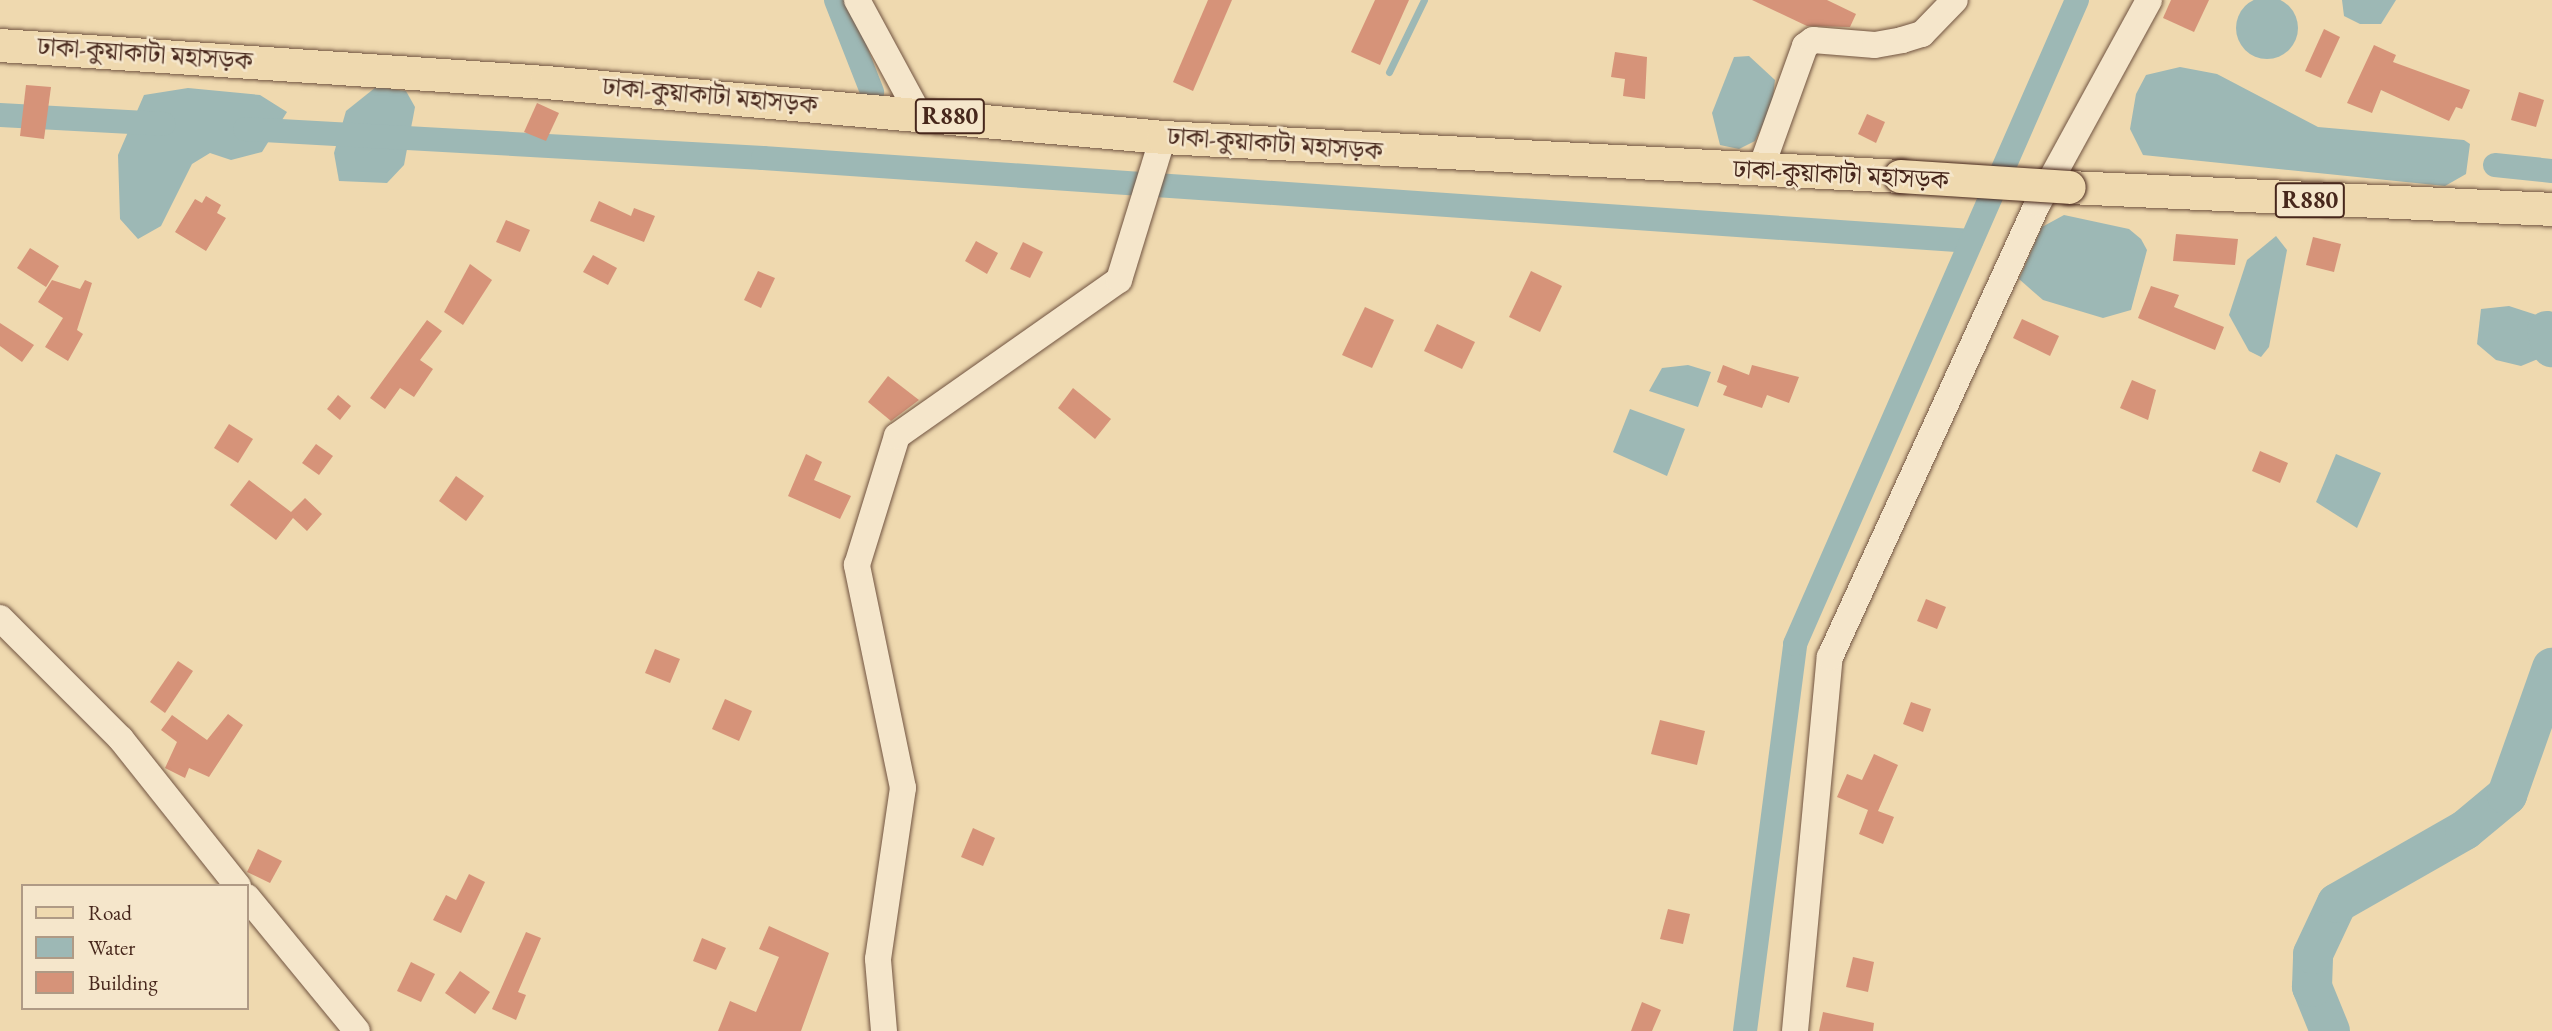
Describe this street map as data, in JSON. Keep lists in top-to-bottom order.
{
  "streets": {
    "main road": ["ঢাকা-কুয়াকাটা মহাসড়ক", "R880"]
  },
  "legend": ["Road", "Water", "Building"]
}
